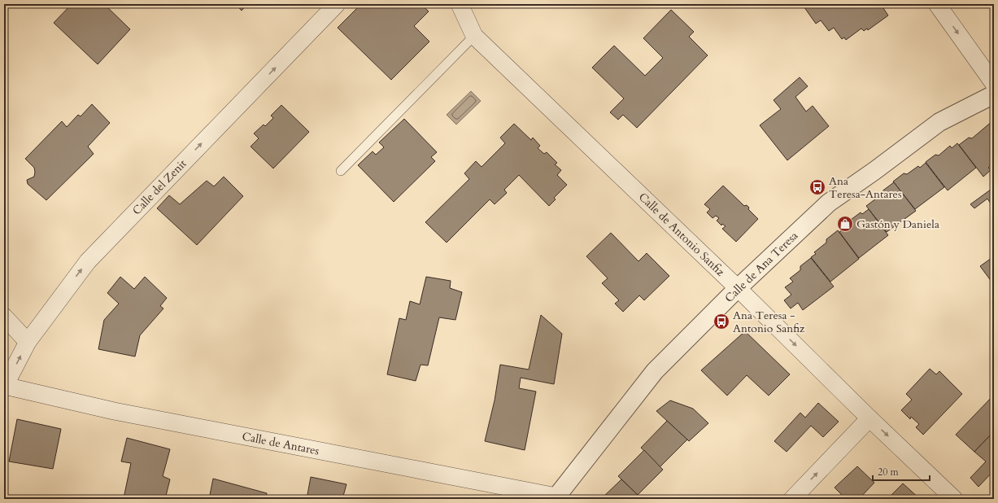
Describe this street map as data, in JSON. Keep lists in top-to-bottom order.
{
  "streets": {
    "street": [
      "Calle del Zenit",
      "Calle de Antonio Sanfiz",
      "Calle de Ana Teresa",
      "Calle de Antares"
    ]
  },
  "crossings": [
    ["Calle del Zenit", "Calle de Antares"],
    ["Calle de Antonio Sanfiz", "Calle de Ana Teresa"],
    ["Calle de Ana Teresa", "Calle de Antares"]
  ],
  "one_way": ["Calle del Zenit", "Calle de Antonio Sanfiz"],
  "places": {
    "bus stop": ["Ana Teresa-Antares", "Ana Teresa - Antonio Sanfiz"],
    "shop": ["Gastón y Daniela"]
  },
  "scale_bar": "20 m"
}
